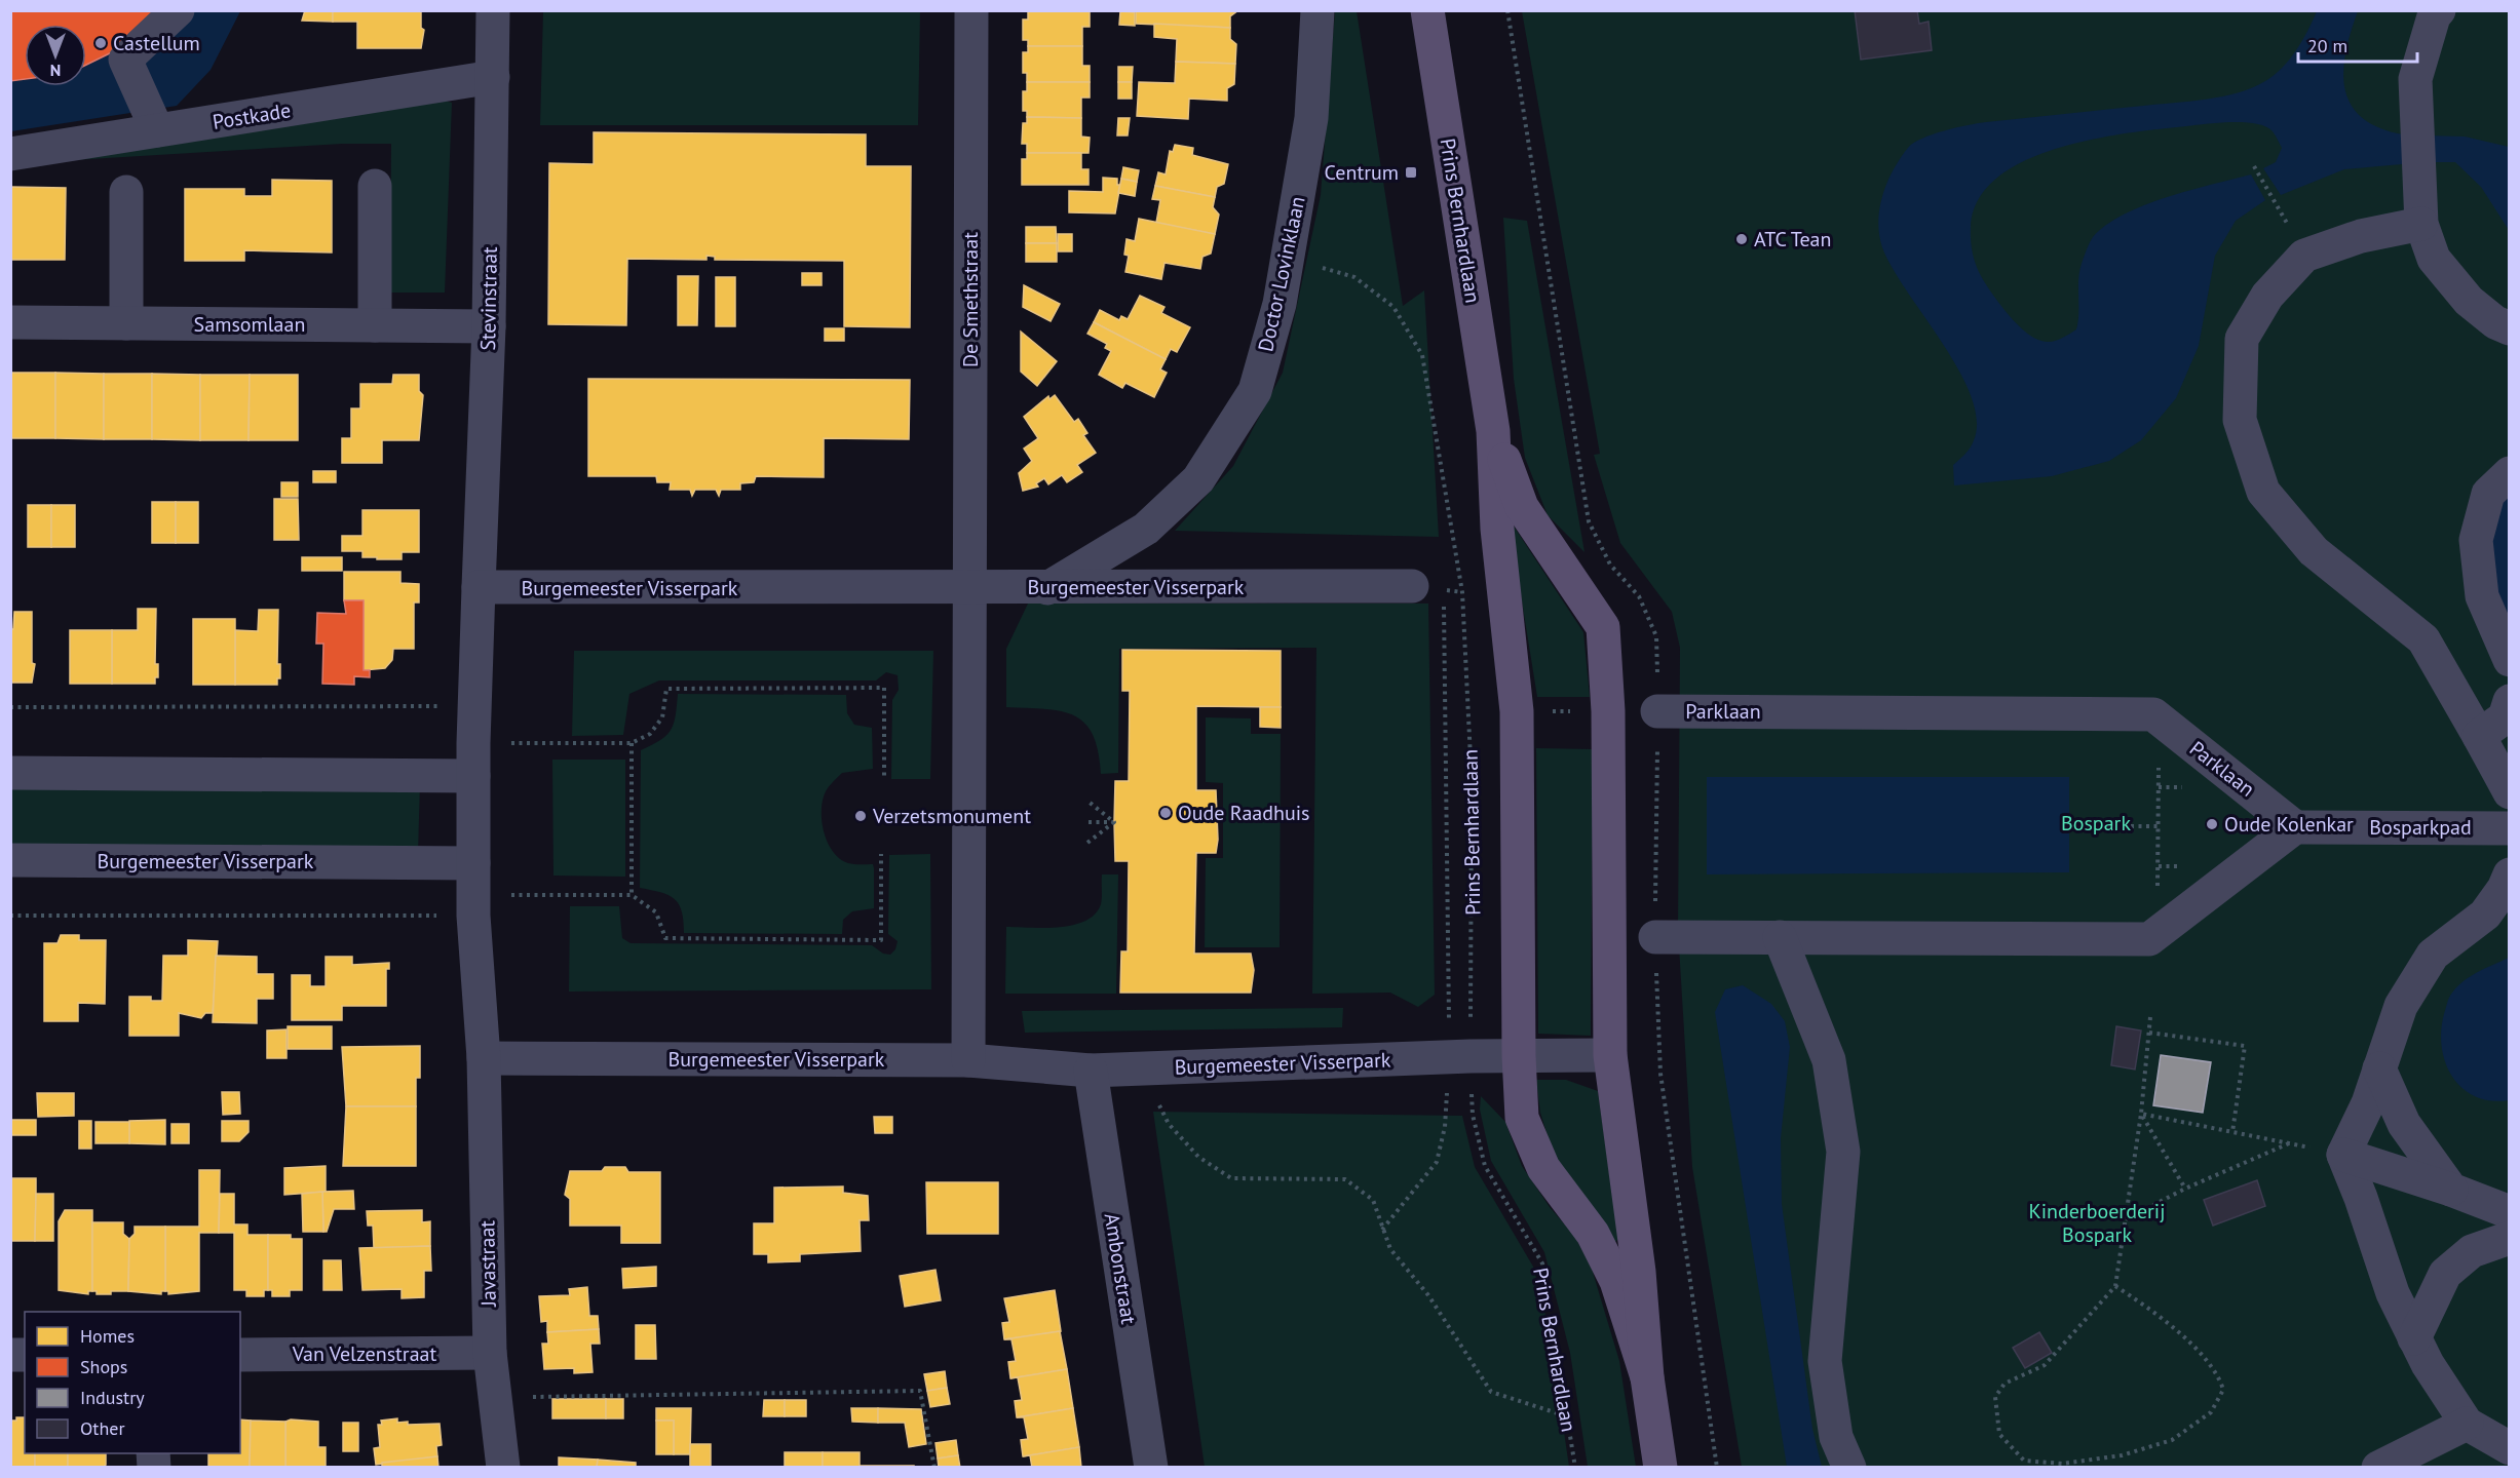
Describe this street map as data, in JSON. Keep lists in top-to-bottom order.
{
  "streets": {
    "main road": ["Prins Bernhardlaan"],
    "street": [
      "Postkade",
      "Doctor Lovinklaan",
      "Stevinstraat",
      "De Smethstraat",
      "Samsomlaan",
      "Burgemeester Visserpark",
      "Parklaan",
      "Bosparkpad",
      "Javastraat",
      "Ambonstraat",
      "Van Velzenstraat"
    ]
  },
  "crossings": [
    ["Postkade", "Stevinstraat"],
    ["Prins Bernhardlaan", "Doctor Lovinklaan"],
    ["Prins Bernhardlaan", "Burgemeester Visserpark"],
    ["Doctor Lovinklaan", "Burgemeester Visserpark"],
    ["Stevinstraat", "Samsomlaan"],
    ["Stevinstraat", "Burgemeester Visserpark"],
    ["De Smethstraat", "Burgemeester Visserpark"],
    ["Burgemeester Visserpark", "Javastraat"],
    ["Burgemeester Visserpark", "Ambonstraat"],
    ["Parklaan", "Bosparkpad"],
    ["Javastraat", "Van Velzenstraat"]
  ],
  "parks": ["Bospark", "Kinderboerderij Bospark"],
  "places": {
    "other": [
      "Castellum",
      "ATC Tean",
      "Oude Raadhuis",
      "Verzetsmonument",
      "Oude Kolenkar"
    ],
    "transit": ["Centrum"]
  },
  "legend": [
    "Homes",
    "Shops",
    "Industry",
    "Other"
  ],
  "scale_bar": "20 m",
  "north": "bottom"
}
